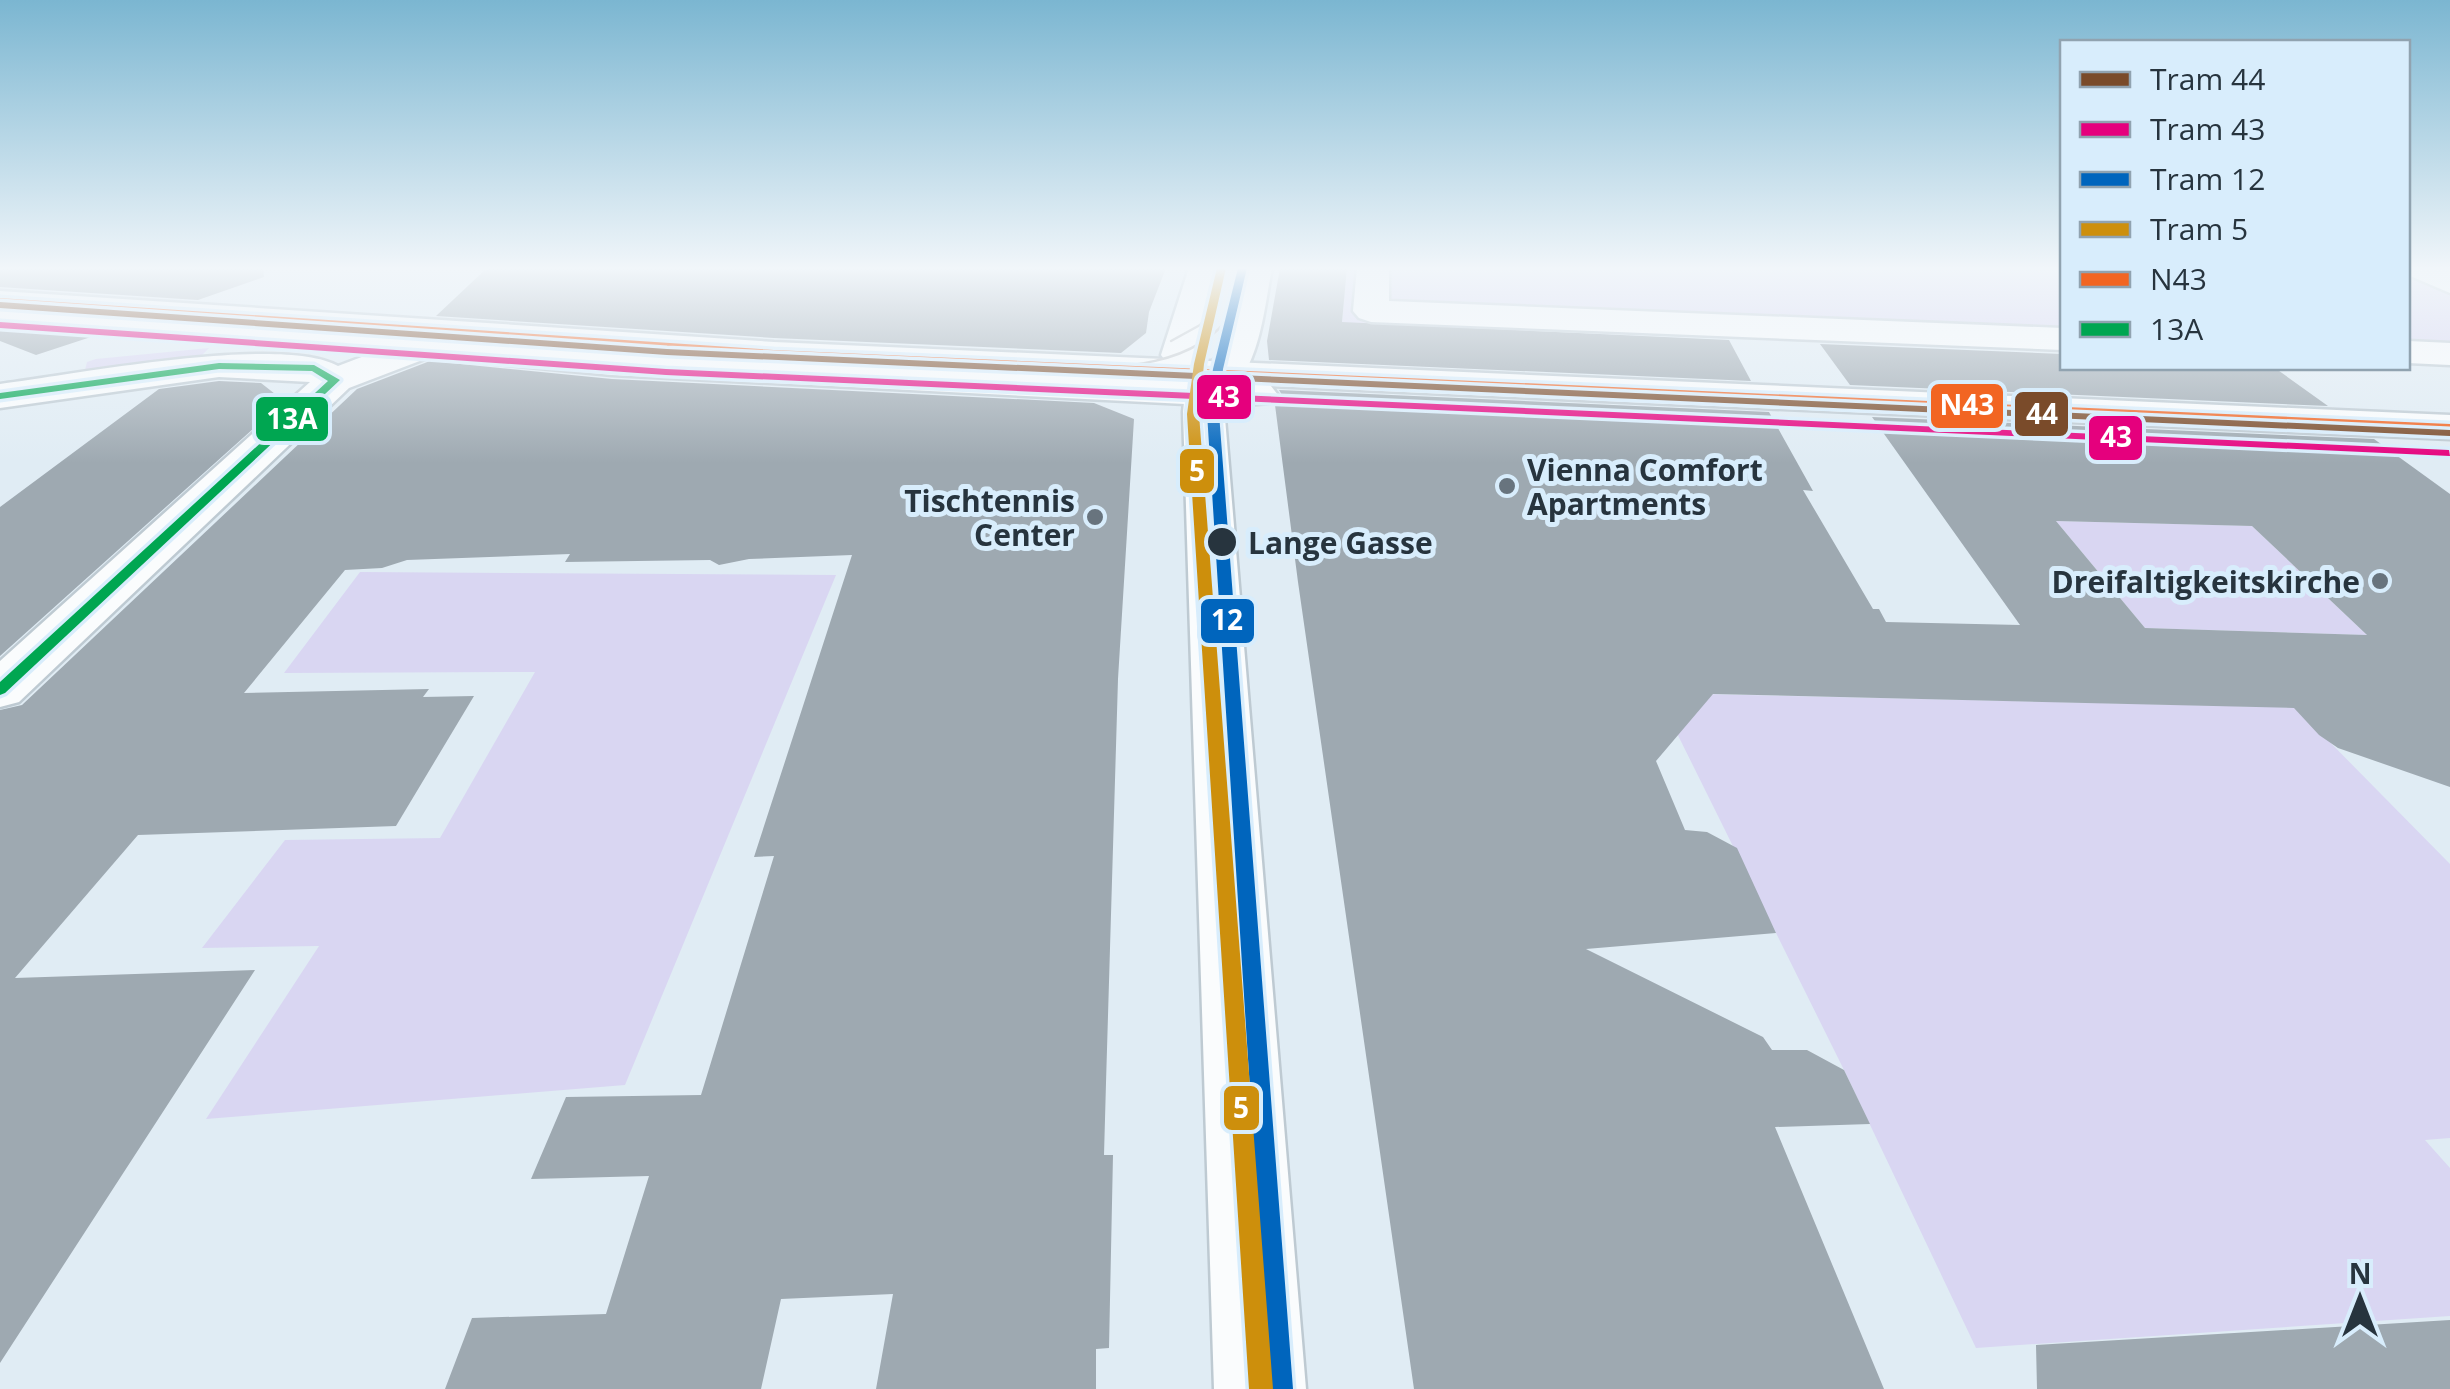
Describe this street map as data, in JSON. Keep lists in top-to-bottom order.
{
  "places": [
    "Vienna Comfort Apartments",
    "Tischtennis Center",
    "Lange Gasse",
    "Dreifaltigkeitskirche"
  ],
  "lines": [
    "tram line 44",
    "tram line 43",
    "tram line 12",
    "tram line 5",
    "transit line N43",
    "transit line 13A"
  ],
  "legend": [
    "Tram 44",
    "Tram 43",
    "Tram 12",
    "Tram 5",
    "N43",
    "13A"
  ],
  "north": "top"
}
